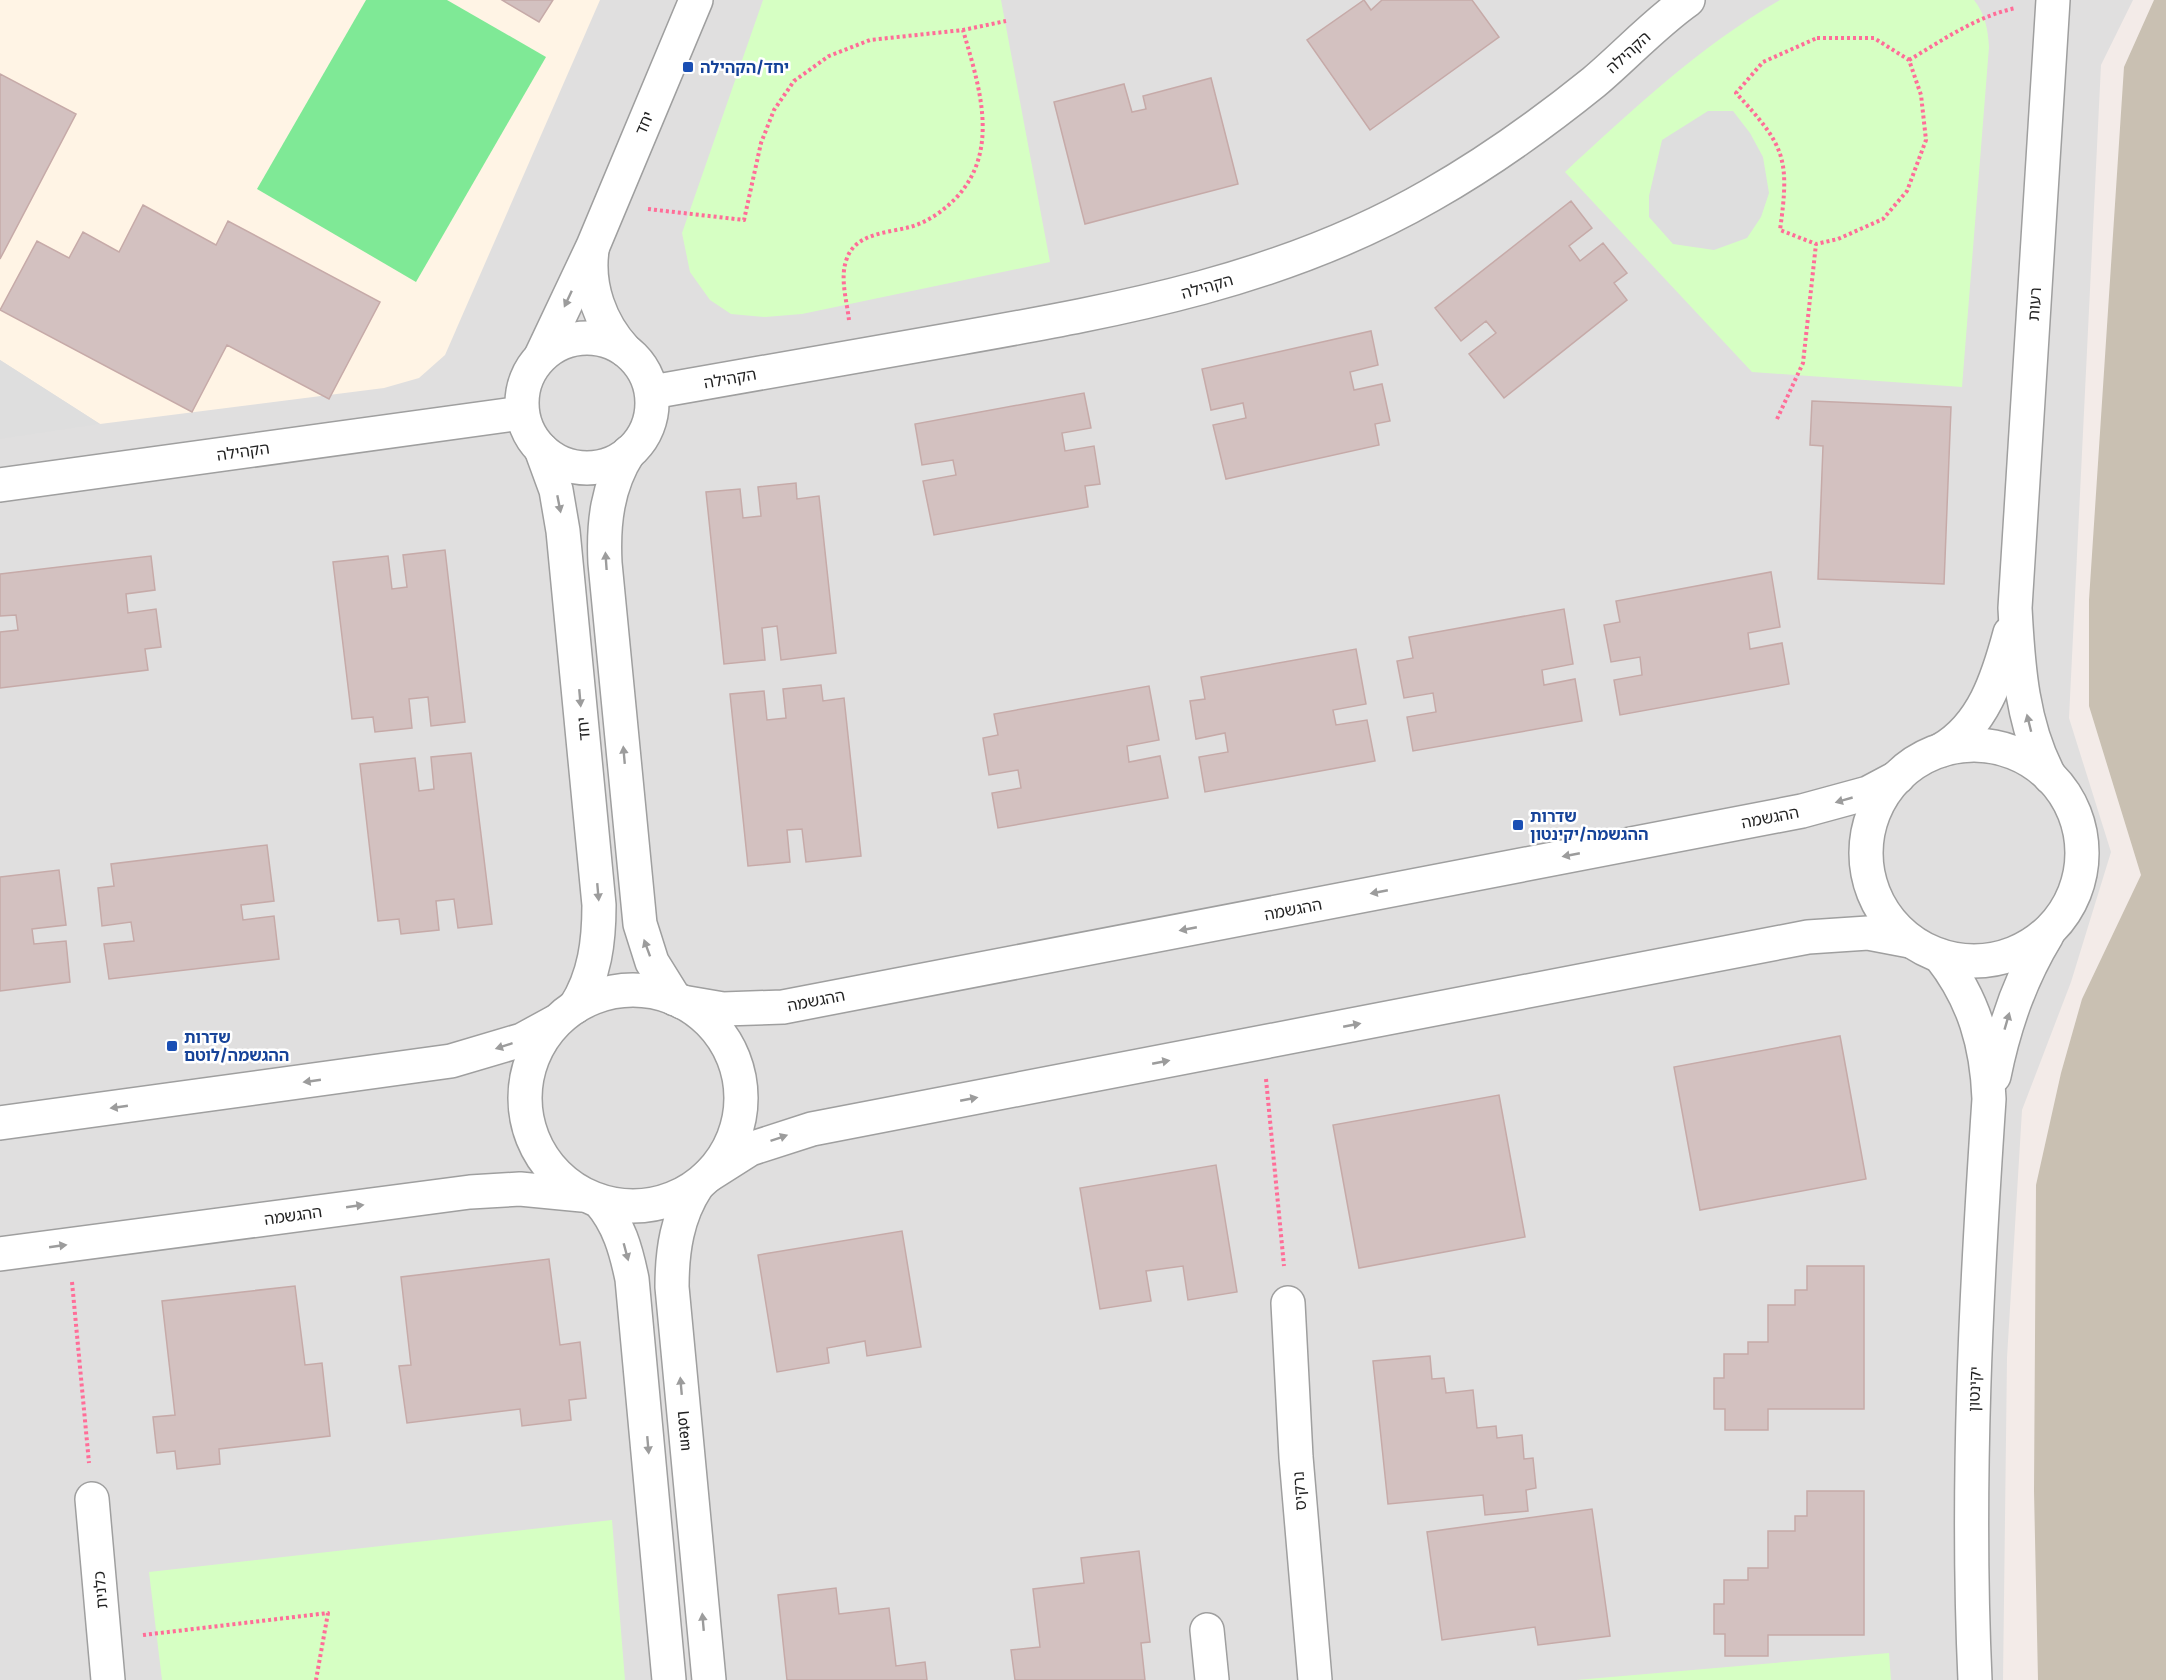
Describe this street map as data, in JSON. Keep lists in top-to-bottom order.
{
  "streets": {
    "street": [
      "הקהילה",
      "יחד",
      "רעות",
      "ההגשמה",
      "יקינטון",
      "Lotem",
      "נרקיס",
      "כלנית"
    ]
  },
  "crossings": [
    ["הקהילה", "יחד"],
    ["יחד", "ההגשמה"],
    ["ההגשמה", "Lotem"]
  ],
  "places": {
    "transit": ["יחד/הקהילה", "שדרות ההגשמה/יקינטון", "שדרות ההגשמה/לוטם"]
  }
}
